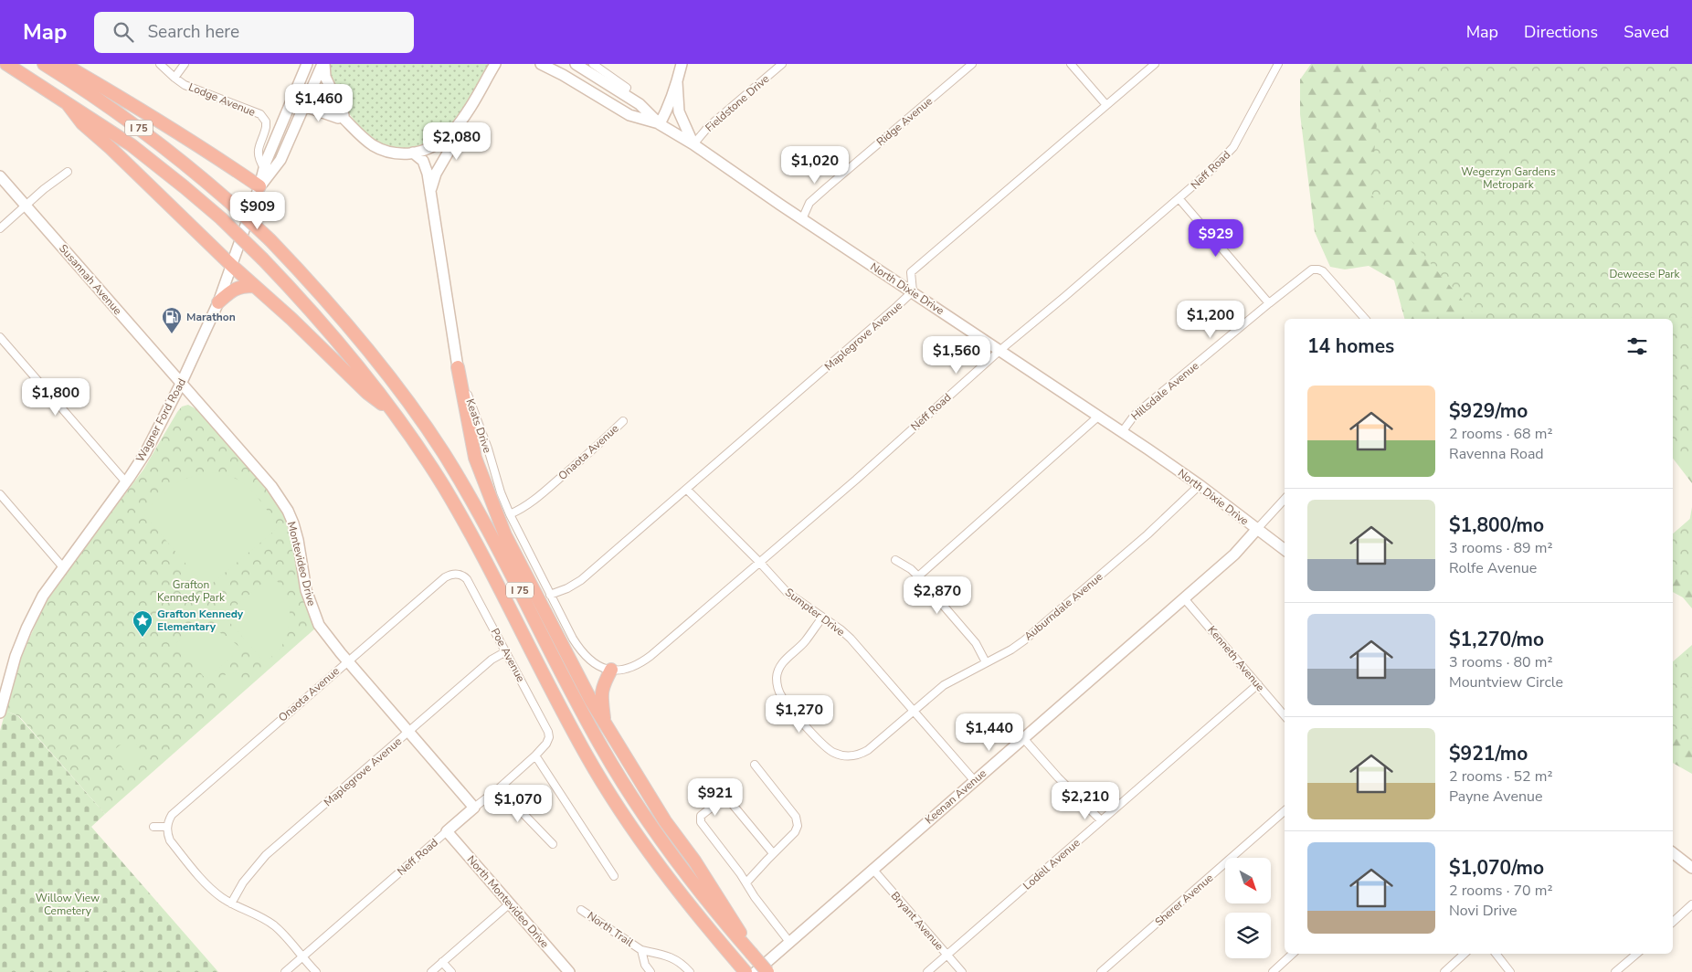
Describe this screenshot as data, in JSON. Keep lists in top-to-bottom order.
{
  "streets": {
    "highway": ["I 75"],
    "main road": [
      "Neff Road",
      "Susannah Avenue",
      "North Dixie Drive",
      "Wagner Ford Road",
      "Keats Drive",
      "Montevideo Drive",
      "Keenan Avenue",
      "North Montevideo Drive"
    ],
    "street": [
      "Lodge Avenue",
      "Fieldstone Drive",
      "Ridge Avenue",
      "Maplegrove Avenue",
      "Hillsdale Avenue",
      "Onaota Avenue",
      "Auburndale Avenue",
      "Sumpter Drive",
      "Poe Avenue",
      "Kenneth Avenue",
      "Lodell Avenue",
      "Sherer Avenue",
      "Bryant Avenue",
      "North Trail"
    ]
  },
  "crossings": [
    ["Lodge Avenue", "Wagner Ford Road"],
    ["Fieldstone Drive", "North Dixie Drive"],
    ["Ridge Avenue", "North Dixie Drive"],
    ["Neff Road", "North Dixie Drive"],
    ["Neff Road", "Keats Drive"],
    ["Neff Road", "Montevideo Drive"],
    ["Neff Road", "Sumpter Drive"],
    ["Neff Road", "Poe Avenue"],
    ["Neff Road", "North Montevideo Drive"],
    ["Susannah Avenue", "Wagner Ford Road"],
    ["Susannah Avenue", "Montevideo Drive"],
    ["North Dixie Drive", "Maplegrove Avenue"],
    ["North Dixie Drive", "Hillsdale Avenue"],
    ["North Dixie Drive", "Auburndale Avenue"],
    ["North Dixie Drive", "Keenan Avenue"],
    ["Maplegrove Avenue", "Keats Drive"],
    ["Maplegrove Avenue", "Montevideo Drive"],
    ["Maplegrove Avenue", "Sumpter Drive"],
    ["Maplegrove Avenue", "Poe Avenue"],
    ["Wagner Ford Road", "Montevideo Drive"],
    ["Keats Drive", "Onaota Avenue"],
    ["Onaota Avenue", "Montevideo Drive"],
    ["Onaota Avenue", "Poe Avenue"],
    ["Auburndale Avenue", "Sumpter Drive"],
    ["Sumpter Drive", "Keenan Avenue"],
    ["Kenneth Avenue", "Keenan Avenue"],
    ["Kenneth Avenue", "Lodell Avenue"],
    ["Keenan Avenue", "Bryant Avenue"],
    ["Lodell Avenue", "Bryant Avenue"]
  ],
  "parks": [
    "Wegerzyn Gardens Metropark",
    "Deweese Park",
    "Grafton Kennedy Park",
    "Willow View Cemetery"
  ],
  "places": {
    "fuel station": ["Marathon"],
    "place": ["Grafton Kennedy Elementary"]
  },
  "north": "bottom right",
  "page": {
    "header": "Map",
    "search": "Search here",
    "nav": ["Map", "Directions", "Saved"],
    "price": [
      "$1,460",
      "$2,080",
      "$1,020",
      "$909",
      "$929",
      "$1,200",
      "$1,560",
      "$1,800",
      "$2,870",
      "$1,270",
      "$1,440",
      "$921",
      "$2,210",
      "$1,070"
    ],
    "heading": "14 homes",
    "list": [
      {
        "name": "$929/mo",
        "note": "2 rooms · 68 m² · Ravenna Road"
      },
      {
        "name": "$1,800/mo",
        "note": "3 rooms · 89 m² · Rolfe Avenue"
      },
      {
        "name": "$1,270/mo",
        "note": "3 rooms · 80 m² · Mountview Circle"
      },
      {
        "name": "$921/mo",
        "note": "2 rooms · 52 m² · Payne Avenue"
      },
      {
        "name": "$1,070/mo",
        "note": "2 rooms · 70 m² · Novi Drive"
      }
    ]
  }
}
